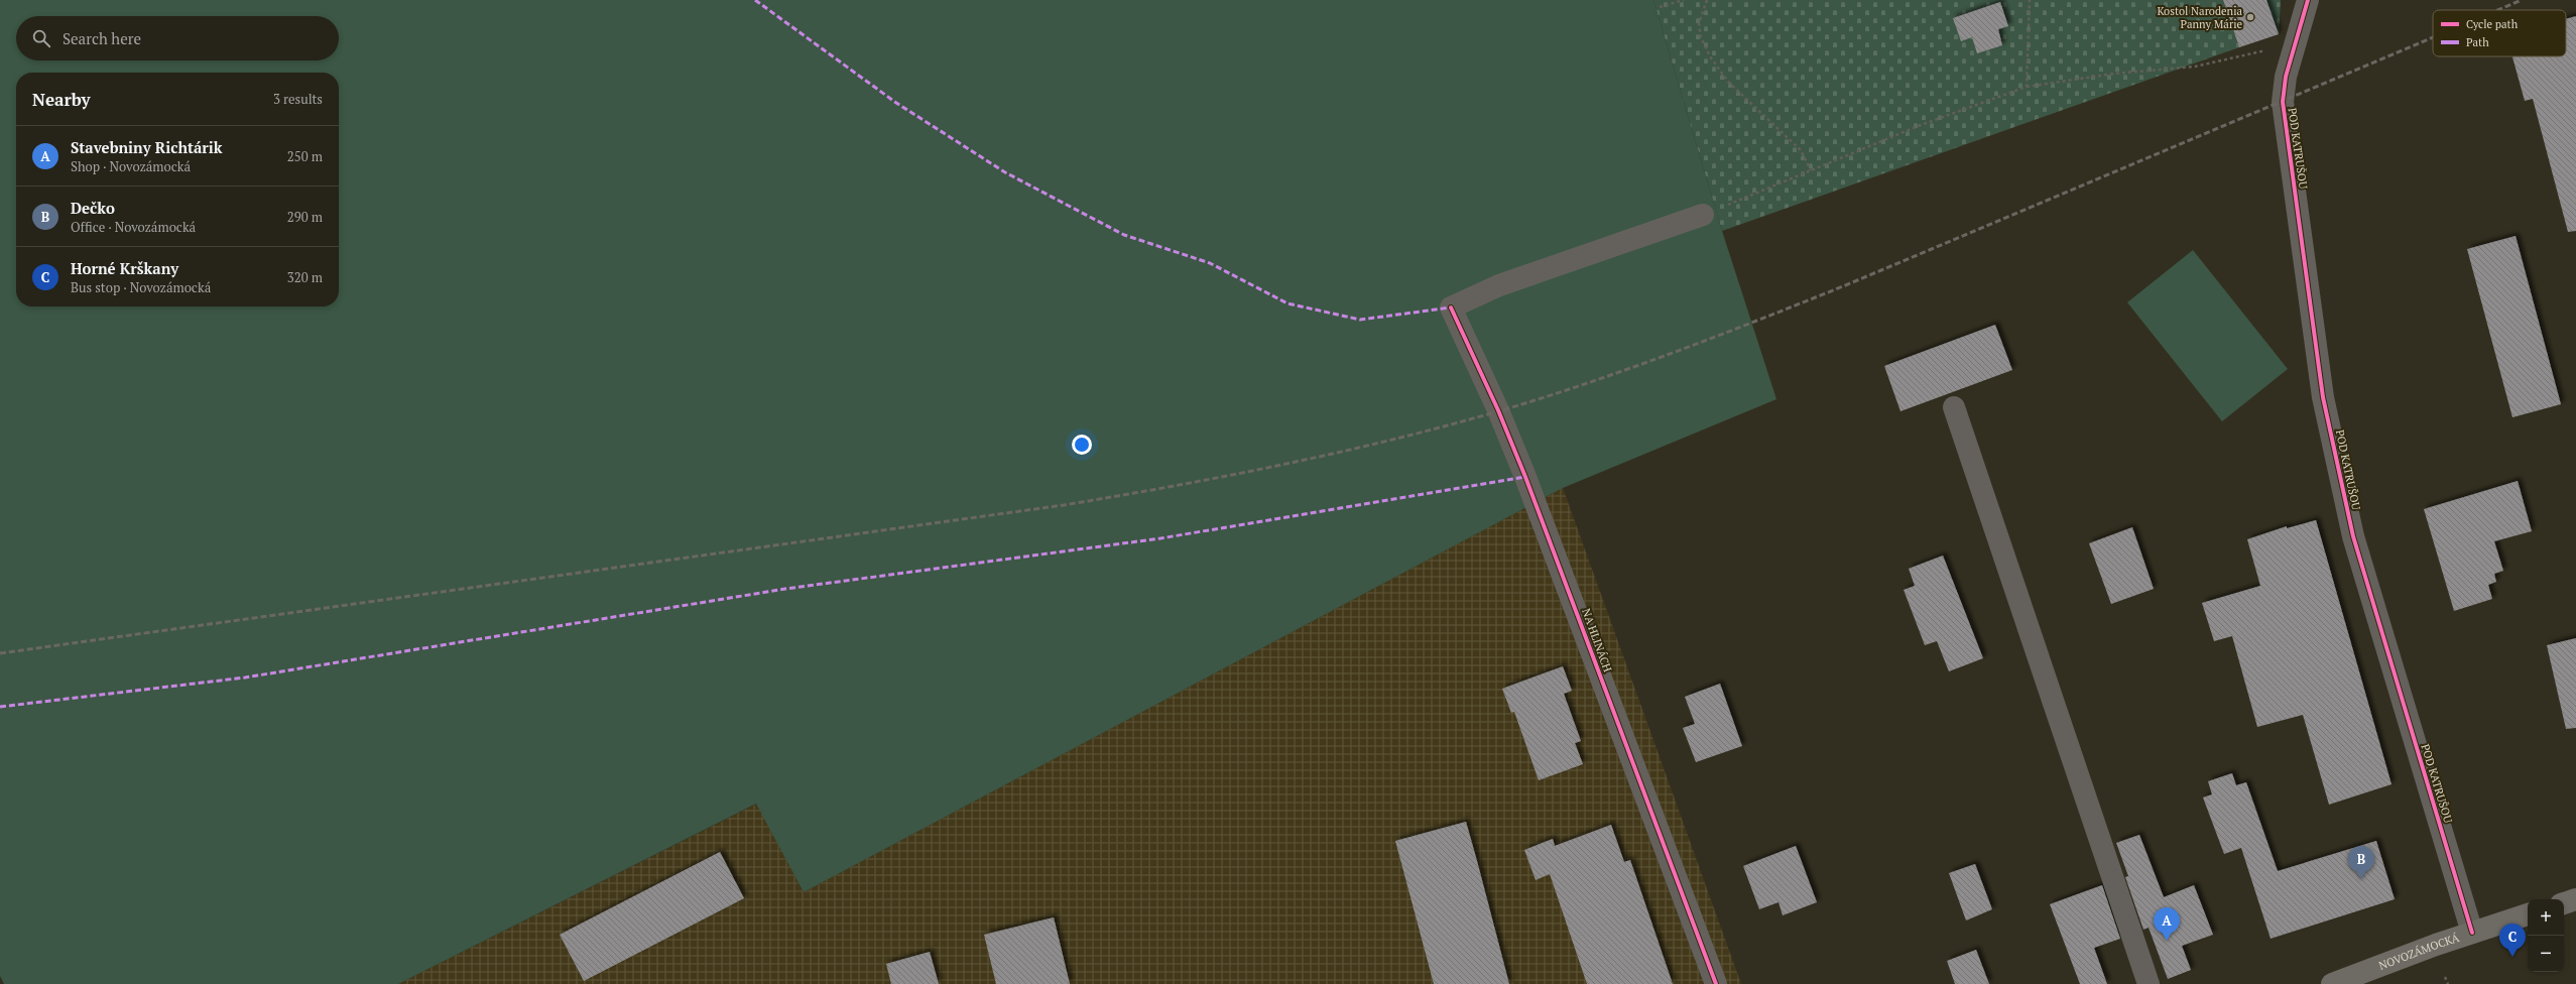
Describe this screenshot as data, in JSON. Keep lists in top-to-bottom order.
{
  "streets": {
    "main road": ["NOVOZÁMOCKÁ"],
    "street": ["POD KATRUŠOU", "NA HLINÁCH"]
  },
  "crossings": [
    ["POD KATRUŠOU", "NOVOZÁMOCKÁ"]
  ],
  "places": ["Kostol Narodenia Panny Márie"],
  "legend": ["Cycle path", "Path"],
  "page": {
    "search": "Search here",
    "heading": ["Nearby", "3 results"],
    "list": [
      {
        "mark": "A",
        "name": "Stavebniny Richtárik",
        "note": "Shop · Novozámocká",
        "value": "250 m"
      },
      {
        "mark": "B",
        "name": "Dečko",
        "note": "Office · Novozámocká",
        "value": "290 m"
      },
      {
        "mark": "C",
        "name": "Horné Krškany",
        "note": "Bus stop · Novozámocká",
        "value": "320 m"
      }
    ],
    "pins": ["B", "A", "C"],
    "map_buttons": ["+", "−"]
  }
}
